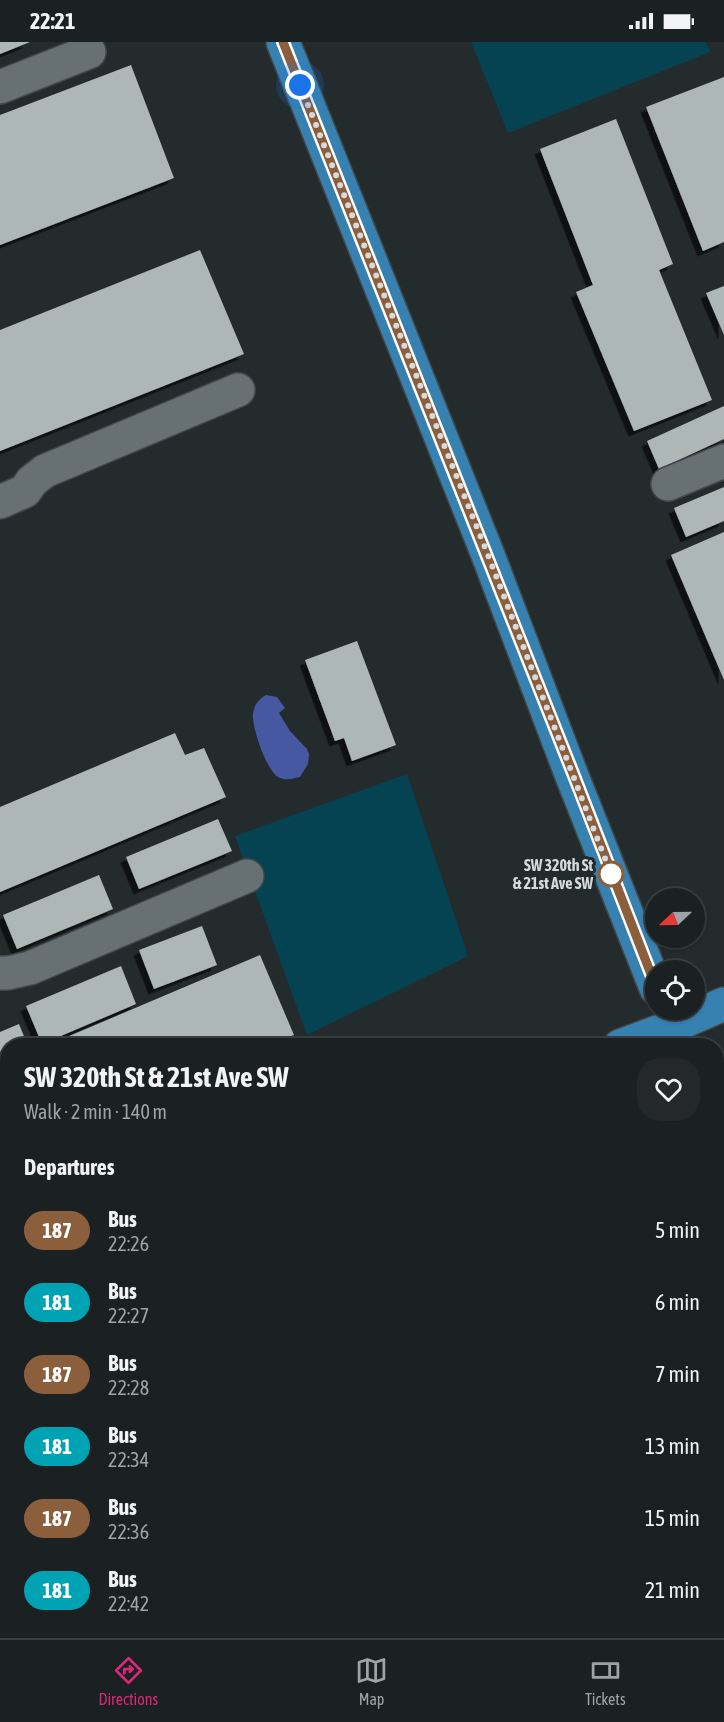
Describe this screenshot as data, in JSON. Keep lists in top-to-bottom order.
{
  "places": ["SW 320th St & 21st Ave SW"],
  "lines": ["bus line 187"],
  "north": "left",
  "page": {
    "status": "22:21",
    "heading": [
      ["SW 320th St & 21st Ave SW", "Walk · 2 min · 140 m"],
      "Departures"
    ],
    "list": [
      {
        "mark": "187",
        "name": "Bus",
        "note": "22:26",
        "value": "5 min"
      },
      {
        "mark": "181",
        "name": "Bus",
        "note": "22:27",
        "value": "6 min"
      },
      {
        "mark": "187",
        "name": "Bus",
        "note": "22:28",
        "value": "7 min"
      },
      {
        "mark": "181",
        "name": "Bus",
        "note": "22:34",
        "value": "13 min"
      },
      {
        "mark": "187",
        "name": "Bus",
        "note": "22:36",
        "value": "15 min"
      },
      {
        "mark": "181",
        "name": "Bus",
        "note": "22:42",
        "value": "21 min"
      }
    ],
    "tabs": ["Directions", "Map", "Tickets"]
  }
}
